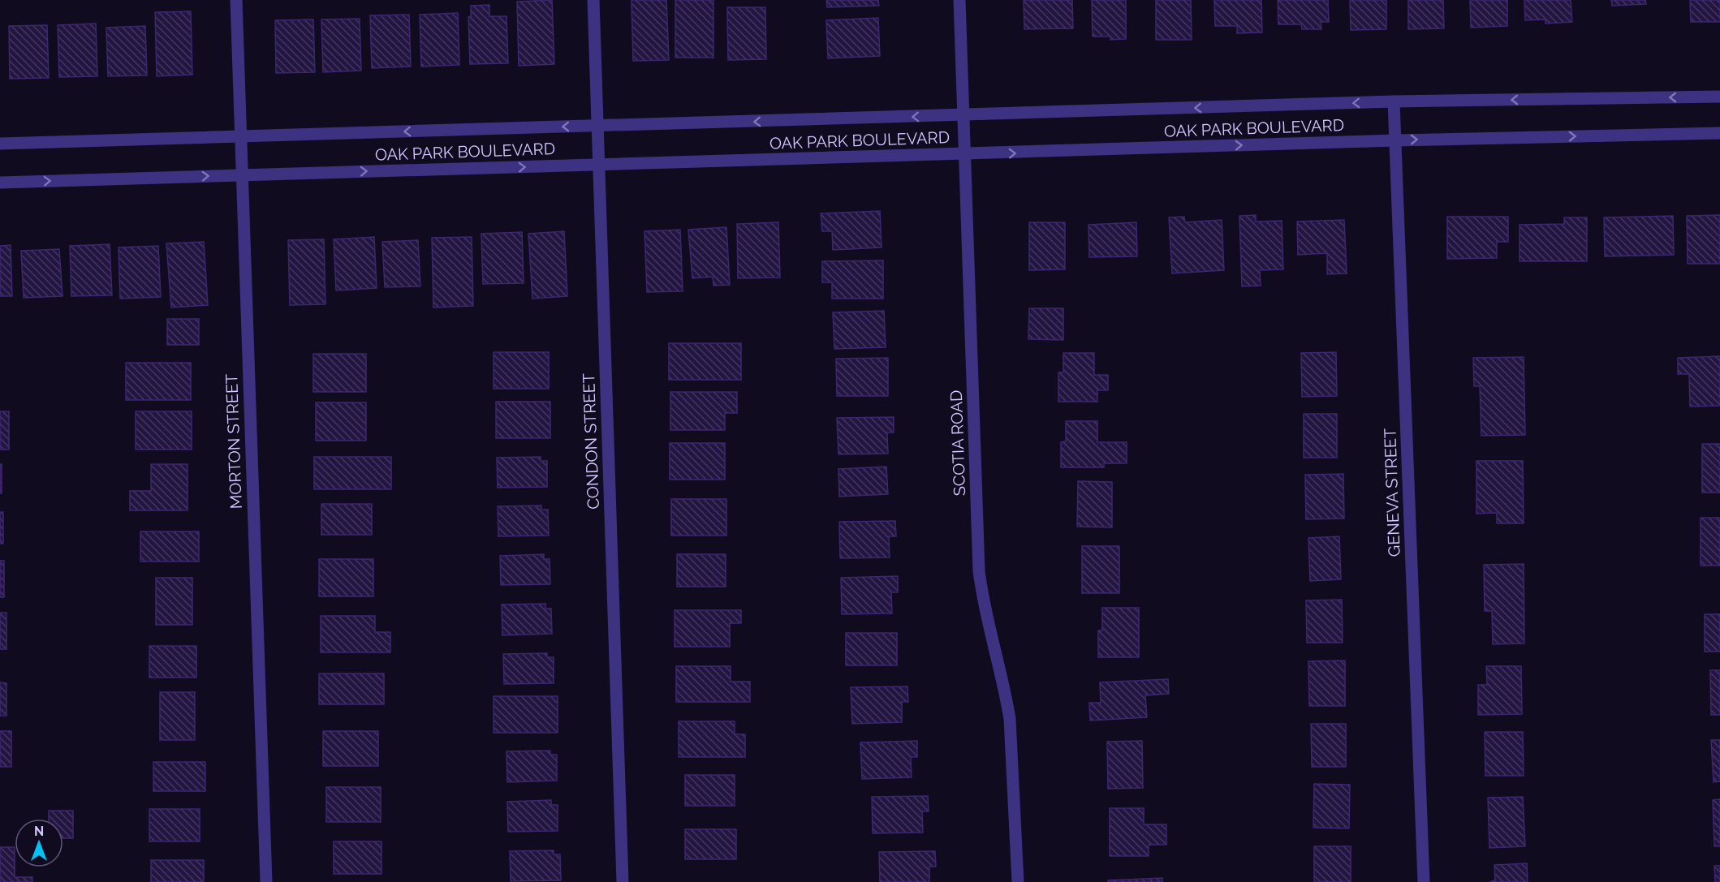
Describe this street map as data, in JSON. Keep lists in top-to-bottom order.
{
  "streets": {
    "street": [
      "OAK PARK BOULEVARD",
      "MORTON STREET",
      "CONDON STREET",
      "SCOTIA ROAD",
      "GENEVA STREET"
    ]
  },
  "crossings": [
    ["OAK PARK BOULEVARD", "MORTON STREET"],
    ["OAK PARK BOULEVARD", "CONDON STREET"],
    ["OAK PARK BOULEVARD", "SCOTIA ROAD"],
    ["OAK PARK BOULEVARD", "GENEVA STREET"]
  ],
  "north": "top"
}
